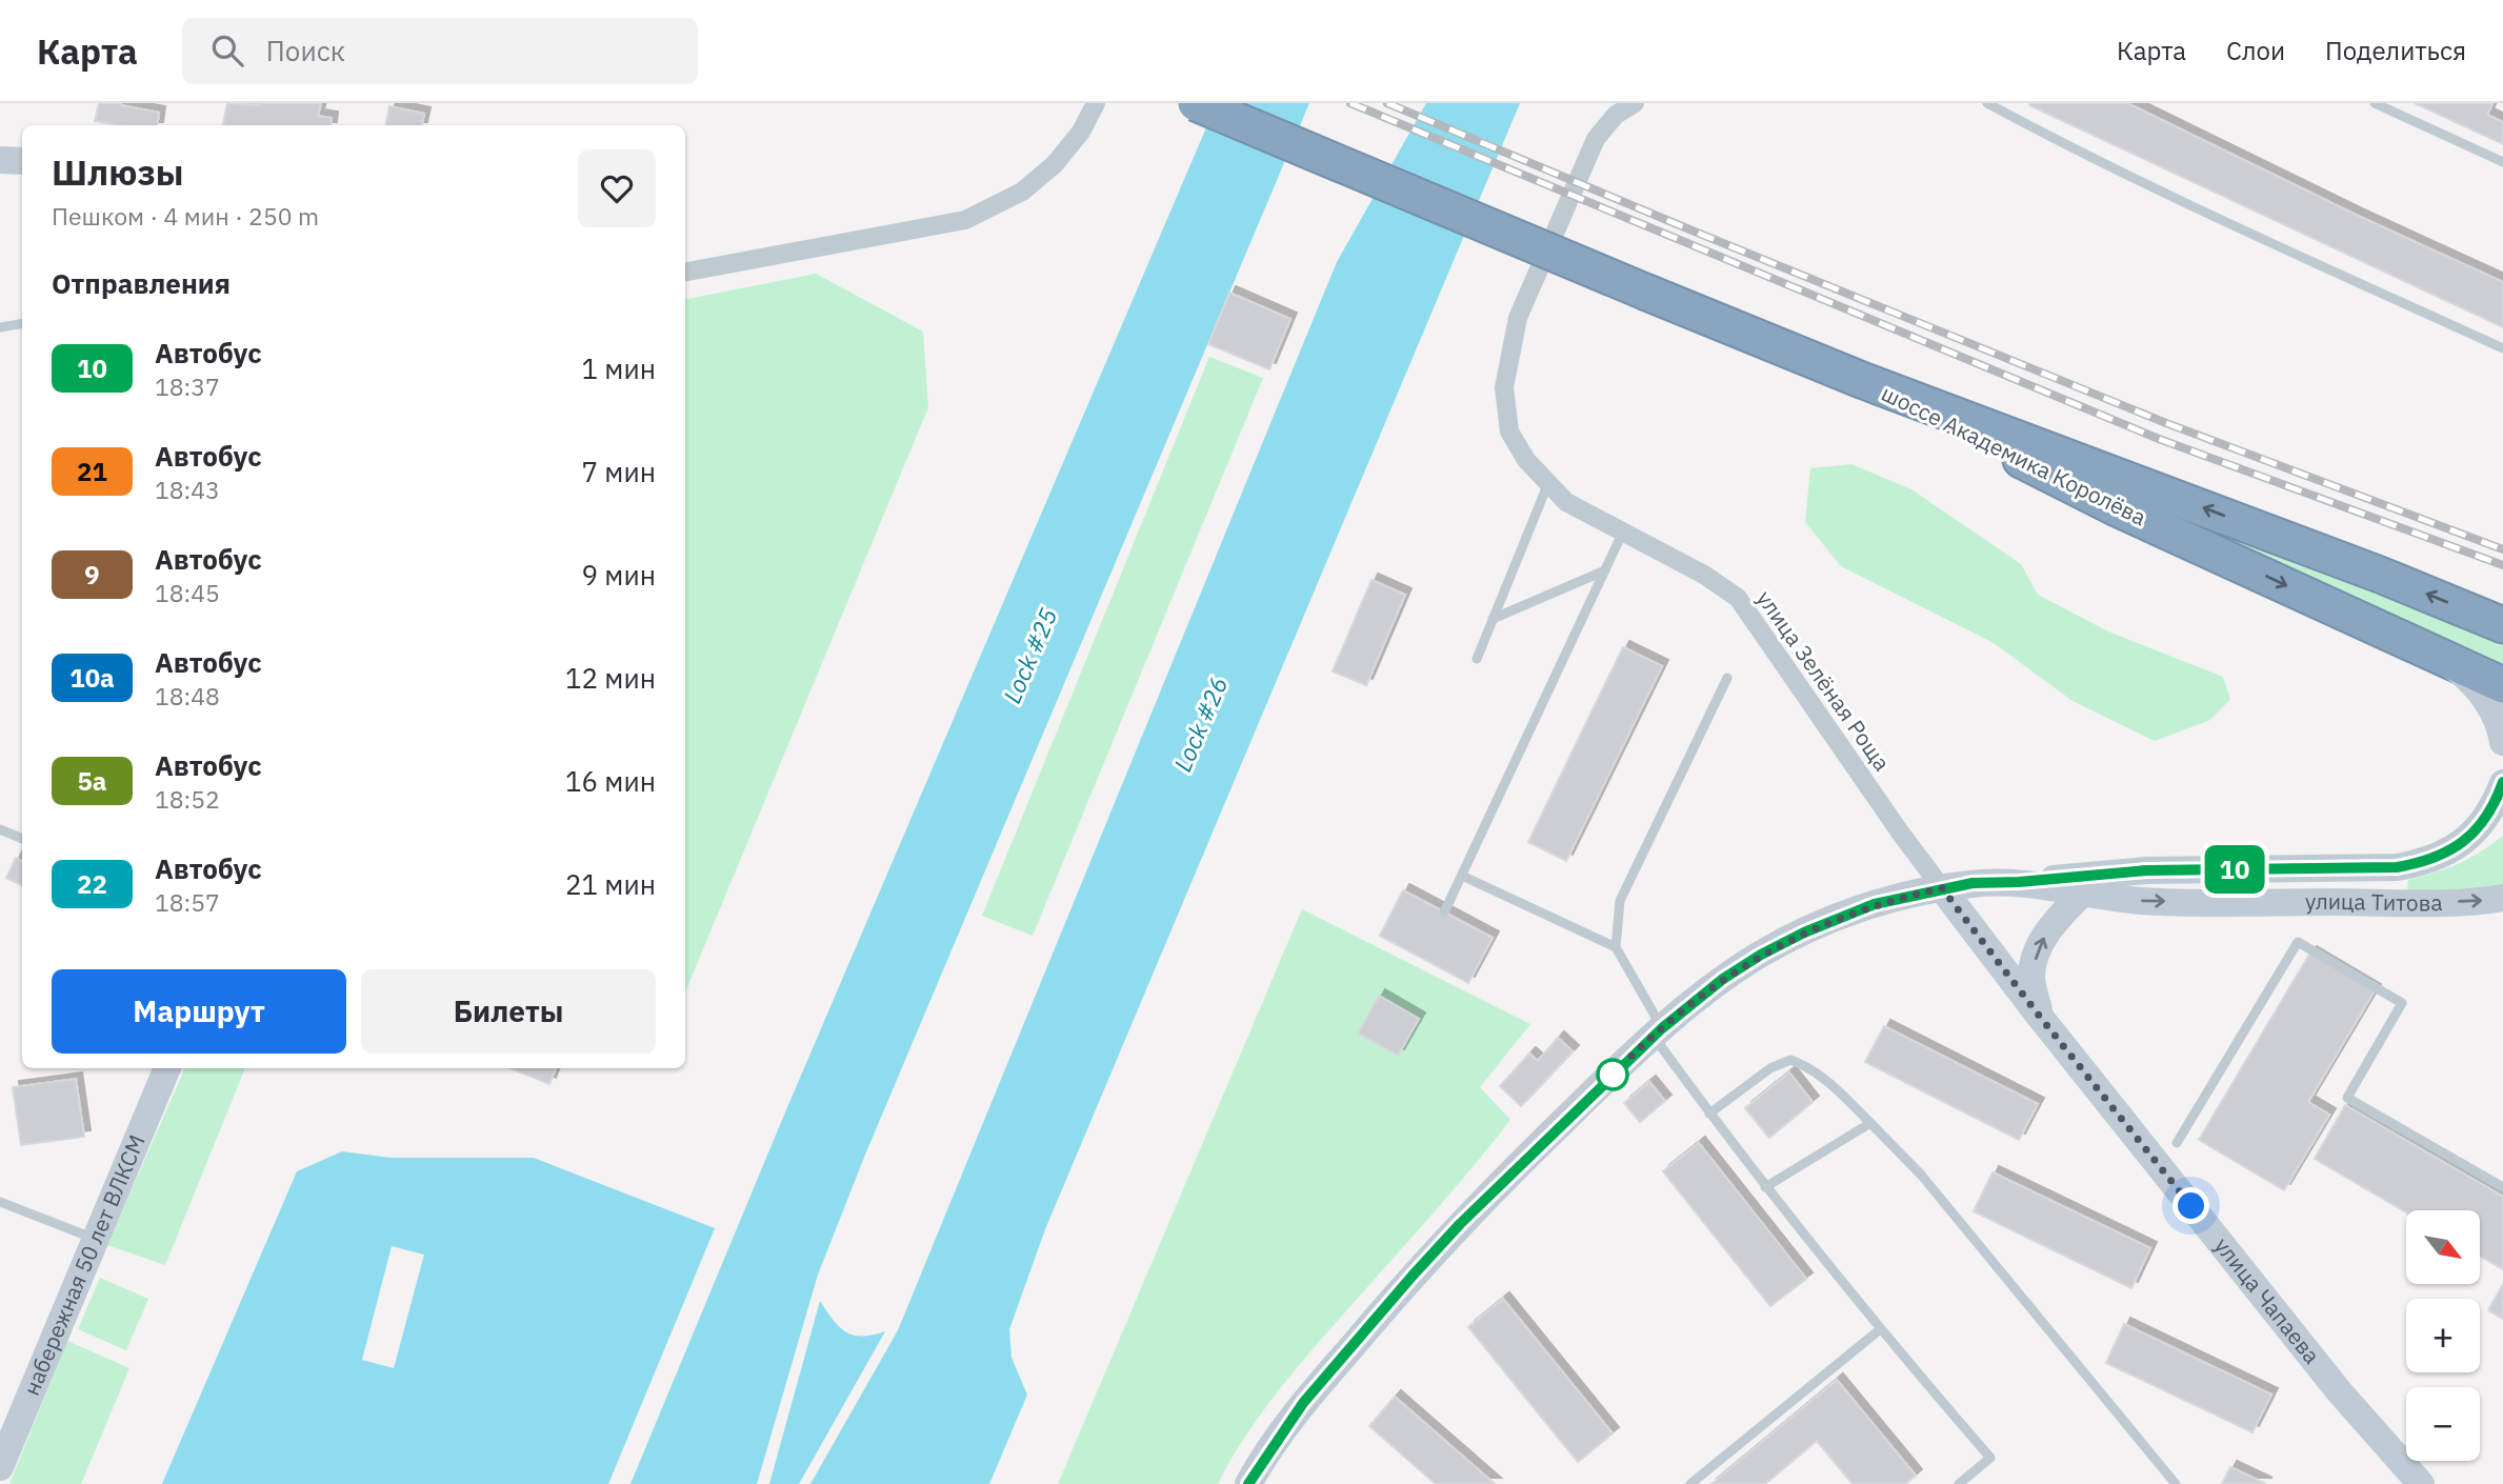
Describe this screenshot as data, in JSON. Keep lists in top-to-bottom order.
{
  "streets": {
    "highway": ["шоссе Академика Королёва"],
    "main road": ["улица Титова", "набережная 50 лет ВЛКСМ", "улица Чапаева"],
    "street": ["улица Зелёная Роща"]
  },
  "crossings": [
    ["улица Зелёная Роща", "улица Титова"],
    ["улица Титова", "улица Чапаева"]
  ],
  "water": ["Lock #25", "Lock #26"],
  "lines": ["bus line 10"],
  "north": "bottom right",
  "page": {
    "header": "Карта",
    "search": "Поиск",
    "nav": ["Карта", "Слои", "Поделиться"],
    "on_map": "10",
    "heading": [
      ["Шлюзы", "Пешком · 4 мин · 250 m"],
      "Отправления"
    ],
    "list": [
      {
        "mark": "10",
        "name": "Автобус",
        "note": "18:37",
        "value": "1 мин"
      },
      {
        "mark": "21",
        "name": "Автобус",
        "note": "18:43",
        "value": "7 мин"
      },
      {
        "mark": "9",
        "name": "Автобус",
        "note": "18:45",
        "value": "9 мин"
      },
      {
        "mark": "10а",
        "name": "Автобус",
        "note": "18:48",
        "value": "12 мин"
      },
      {
        "mark": "5а",
        "name": "Автобус",
        "note": "18:52",
        "value": "16 мин"
      },
      {
        "mark": "22",
        "name": "Автобус",
        "note": "18:57",
        "value": "21 мин"
      }
    ],
    "buttons": ["Маршрут", "Билеты"],
    "map_buttons": ["+", "−"]
  }
}
